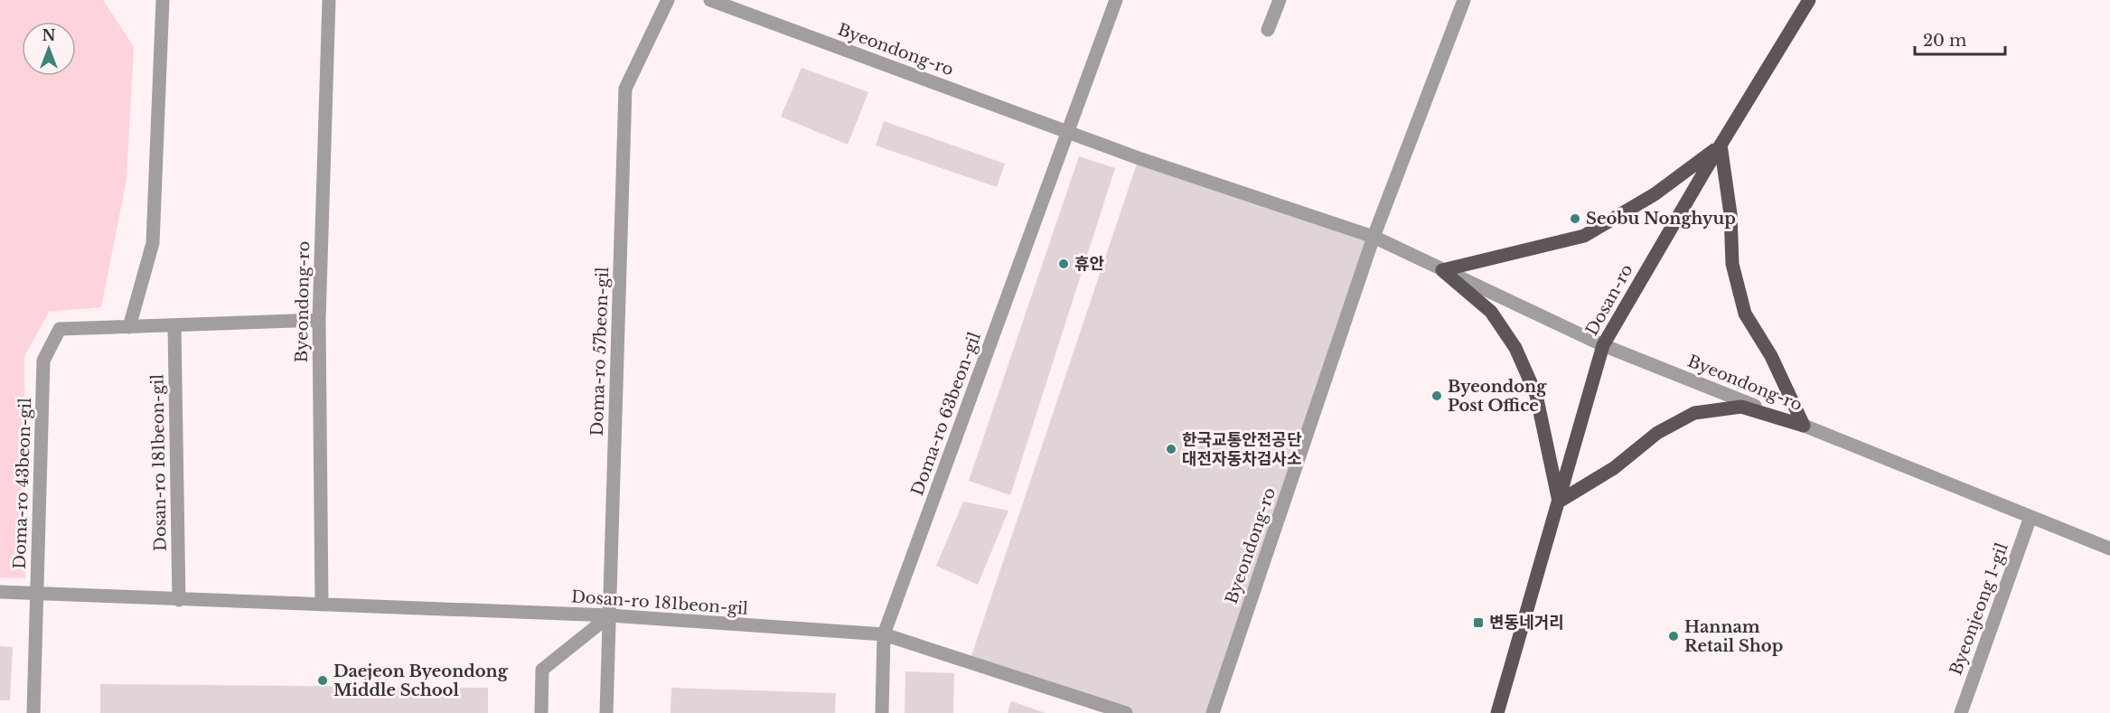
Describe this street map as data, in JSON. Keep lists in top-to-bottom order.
{
  "streets": {
    "main road": ["Dosan-ro"],
    "street": [
      "Byeondong-ro",
      "Doma-ro 57beon-gil",
      "Doma-ro 63beon-gil",
      "Dosan-ro 181beon-gil",
      "Doma-ro 43beon-gil",
      "Byeonjeong 1-gil"
    ]
  },
  "crossings": [
    ["Byeondong-ro", "Dosan-ro"],
    ["Byeondong-ro", "Doma-ro 63beon-gil"],
    ["Byeondong-ro", "Dosan-ro 181beon-gil"],
    ["Byeondong-ro", "Doma-ro 43beon-gil"],
    ["Byeondong-ro", "Byeonjeong 1-gil"],
    ["Doma-ro 57beon-gil", "Dosan-ro 181beon-gil"],
    ["Doma-ro 63beon-gil", "Dosan-ro 181beon-gil"],
    ["Dosan-ro 181beon-gil", "Doma-ro 43beon-gil"]
  ],
  "places": {
    "other": [
      "Seobu Nonghyup",
      "휴안",
      "Byeondong Post Office",
      "한국교통안전공단 대전자동차검사소",
      "Hannam Retail Shop",
      "Daejeon Byeondong Middle School"
    ],
    "transit": ["변동네거리"]
  },
  "scale_bar": "20 m",
  "north": "top"
}
